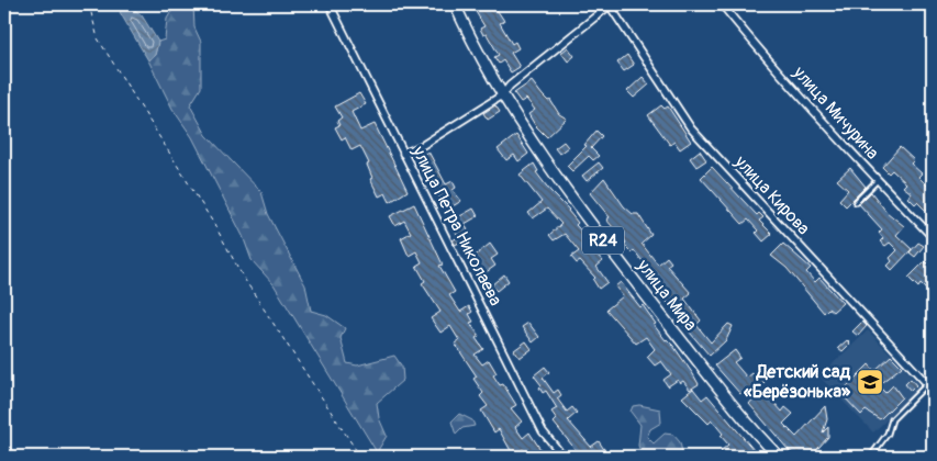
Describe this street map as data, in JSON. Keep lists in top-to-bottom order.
{
  "streets": {
    "main road": ["R24", "улица Мира"],
    "street": ["улица Мичурина", "улица Кирова", "улица Петра Николаева"]
  },
  "places": {
    "school or university": ["Детский сад «Берёзонька»"]
  }
}
